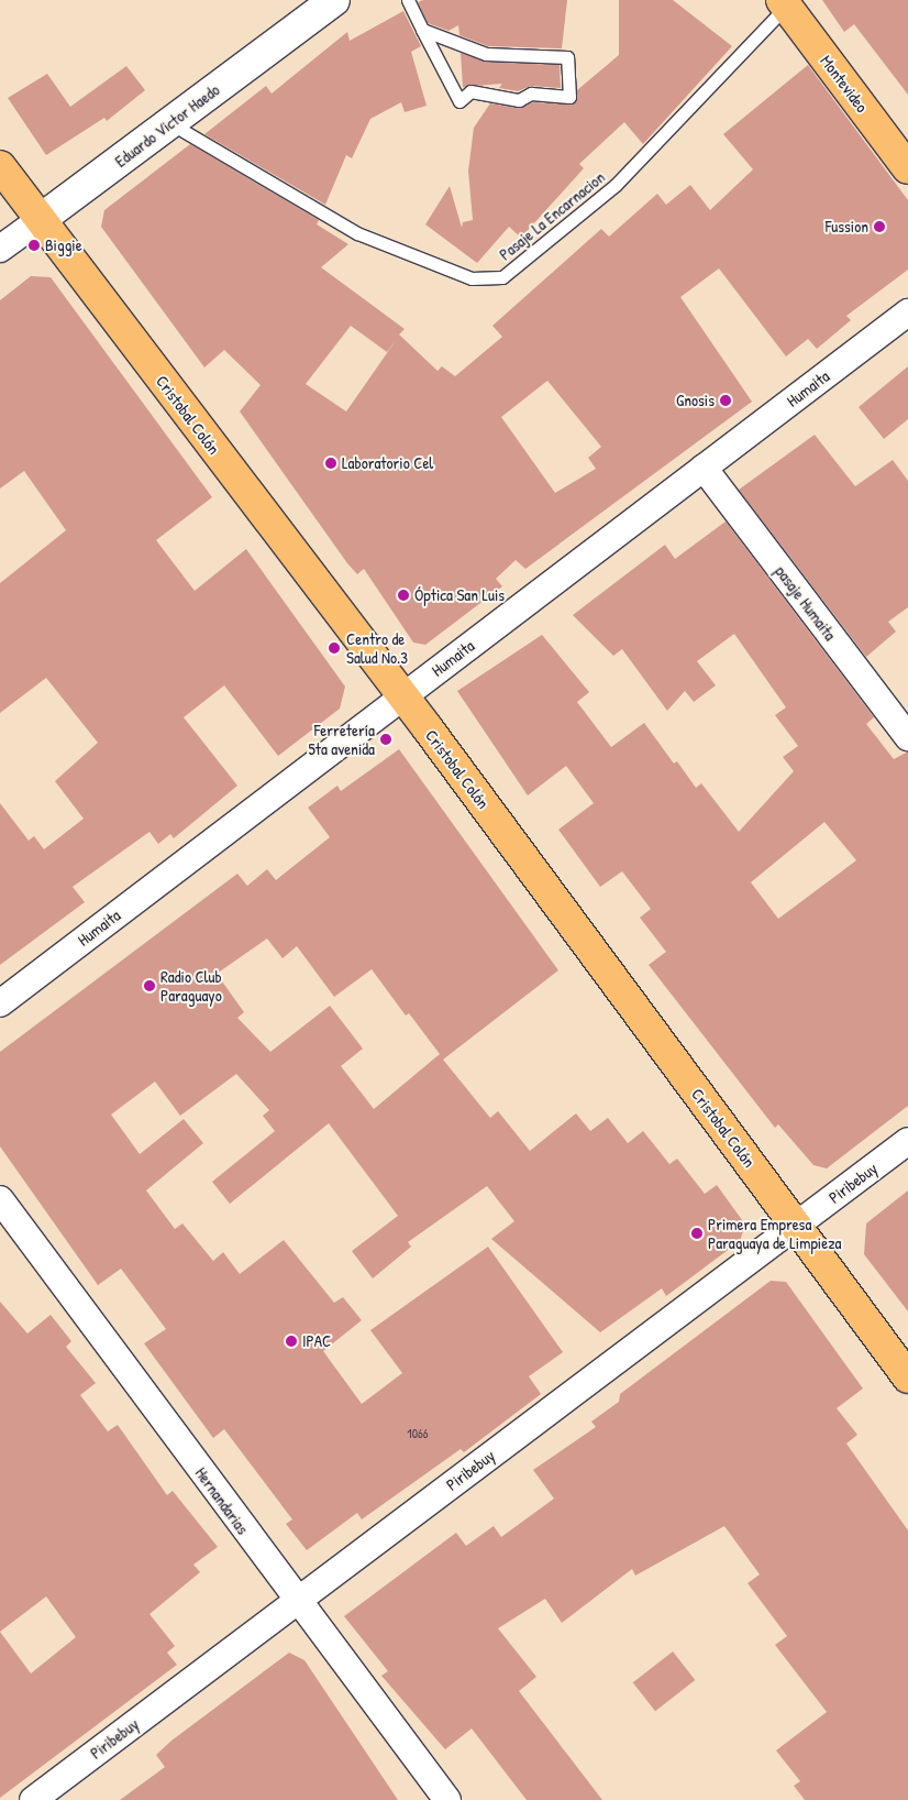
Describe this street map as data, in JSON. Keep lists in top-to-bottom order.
{
  "streets": {
    "main road": ["Montevideo", "Cristobal Colón"],
    "street": [
      "Eduardo Victor Haedo",
      "Humaita",
      "pasaje Humaita",
      "Piribebuy",
      "Hernandarias"
    ],
    "lane": ["Pasaje La Encarnacion"]
  },
  "crossings": [
    ["Montevideo", "Pasaje La Encarnacion"],
    ["Eduardo Victor Haedo", "Pasaje La Encarnacion"],
    ["Eduardo Victor Haedo", "Cristobal Colón"],
    ["Humaita", "Cristobal Colón"],
    ["Humaita", "pasaje Humaita"],
    ["Cristobal Colón", "Piribebuy"],
    ["Piribebuy", "Hernandarias"]
  ],
  "places": [
    "Fussion",
    "Biggie",
    "Gnosis",
    "Laboratorio Cel",
    "Óptica San Luis",
    "Centro de Salud No.3",
    "Ferretería 5ta avenida",
    "Radio Club Paraguayo",
    "Primera Empresa Paraguaya de Limpieza",
    "IPAC"
  ],
  "house_numbers": ["1066"]
}
